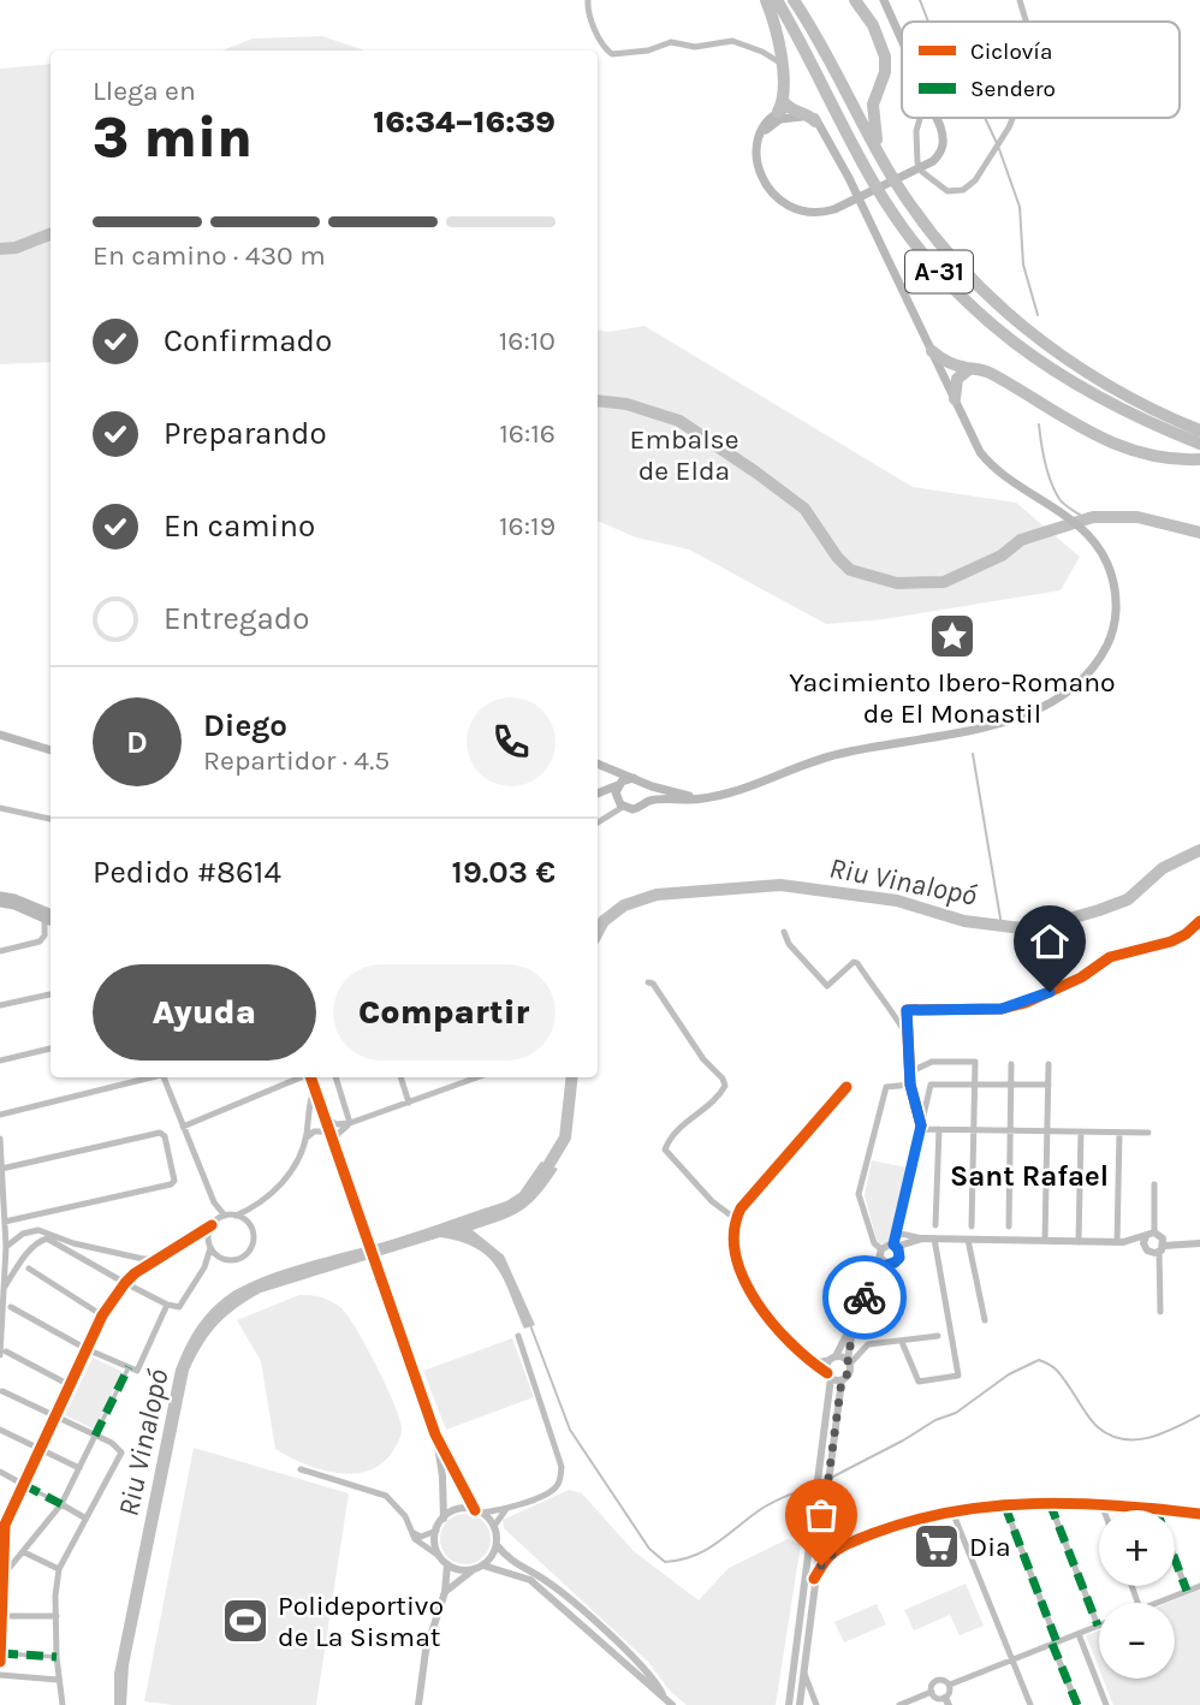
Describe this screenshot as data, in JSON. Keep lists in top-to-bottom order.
{
  "streets": {
    "highway": ["A-31"]
  },
  "districts": ["Sant Rafael"],
  "water": ["Riu Vinalopó"],
  "parks": ["Embalse de Elda"],
  "places": {
    "place": ["Yacimiento Ibero-Romano de El Monastil"],
    "supermarket": ["Dia"],
    "sports": ["Polideportivo de La Sismat"]
  },
  "legend": ["Ciclovía", "Sendero"],
  "page": {
    "heading": ["3 min", "Llega en", "16:34–16:39"],
    "panel": [
      "Diego",
      "Repartidor · 4.5",
      "Pedido #8614",
      "19.03 €"
    ],
    "bar": "En camino · 430 m",
    "list": [
      ["Confirmado", "16:10"],
      ["Preparando", "16:16"],
      ["En camino", "16:19"],
      "Entregado"
    ],
    "round": "D",
    "buttons": ["Ayuda", "Compartir"],
    "map_buttons": ["+", "−"]
  }
}
